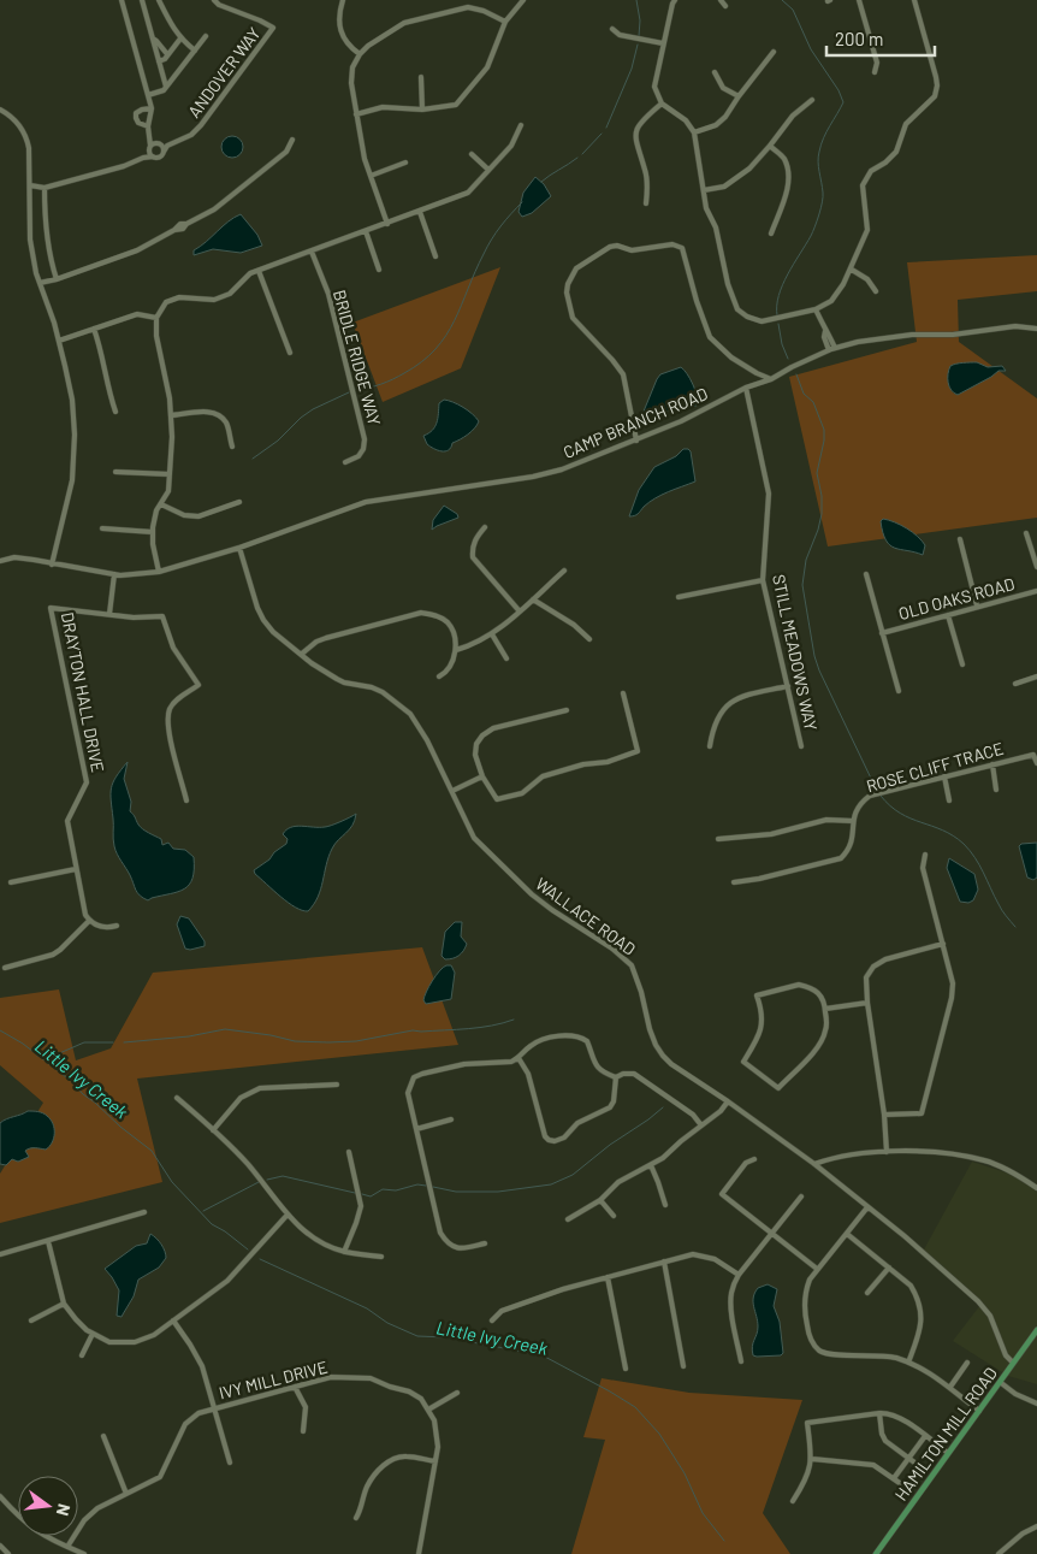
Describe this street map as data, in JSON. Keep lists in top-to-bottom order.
{
  "streets": {
    "main road": ["HAMILTON MILL ROAD"],
    "street": [
      "ANDOVER WAY",
      "BRIDLE RIDGE WAY",
      "CAMP BRANCH ROAD",
      "OLD OAKS ROAD",
      "STILL MEADOWS WAY",
      "DRAYTON HALL DRIVE",
      "ROSE CLIFF TRACE",
      "WALLACE ROAD",
      "IVY MILL DRIVE"
    ]
  },
  "crossings": [
    ["CAMP BRANCH ROAD", "STILL MEADOWS WAY"],
    ["CAMP BRANCH ROAD", "WALLACE ROAD"],
    ["WALLACE ROAD", "HAMILTON MILL ROAD"]
  ],
  "water": ["Little Ivy Creek"],
  "scale_bar": "200 m",
  "north": "right"
}
